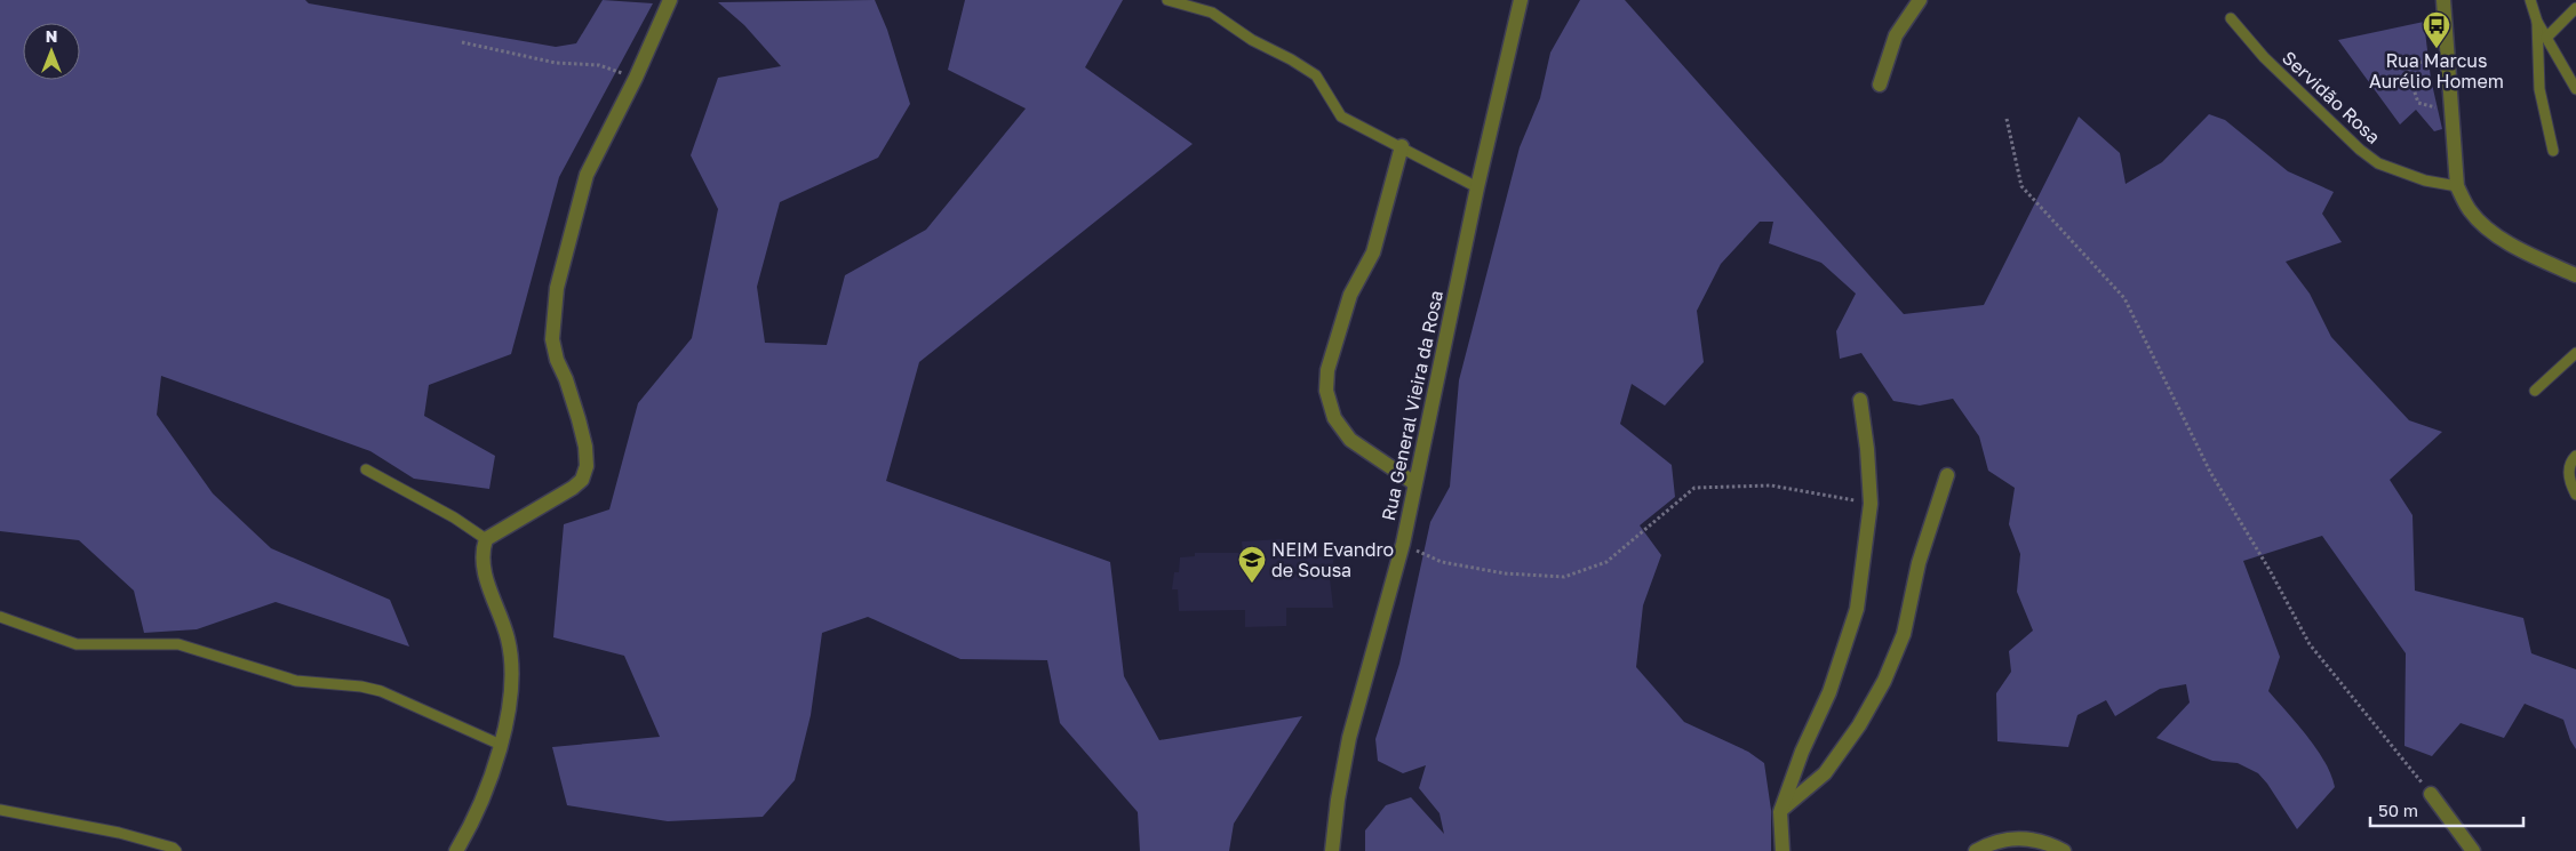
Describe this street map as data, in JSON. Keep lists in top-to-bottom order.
{
  "streets": {
    "street": ["Rua General Vieira da Rosa"],
    "lane": ["Servidão Rosa"]
  },
  "places": {
    "bus stop": ["Rua Marcus Aurélio Homem"],
    "school or university": ["NEIM Evandro de Sousa"]
  },
  "scale_bar": "50 m",
  "north": "top"
}
